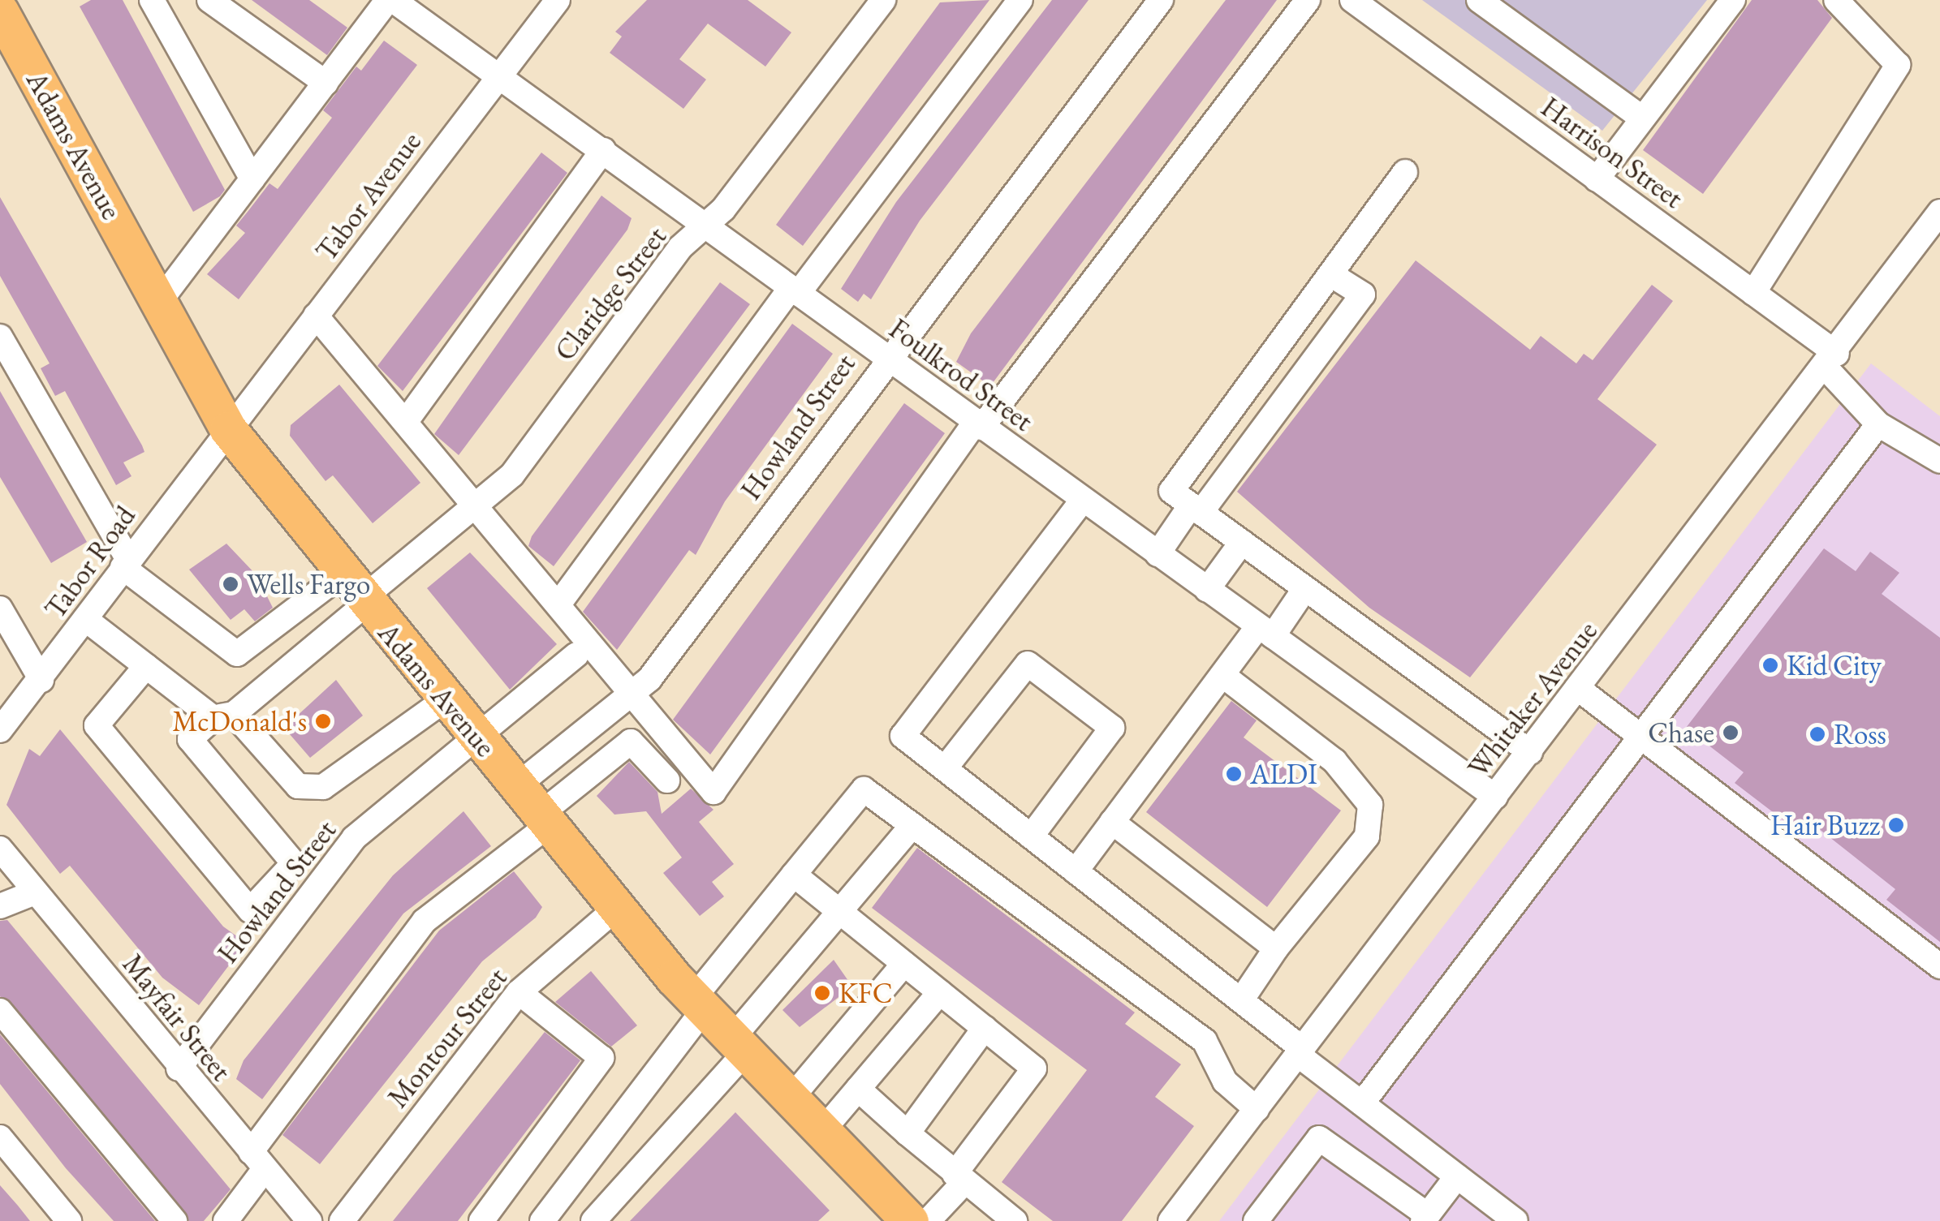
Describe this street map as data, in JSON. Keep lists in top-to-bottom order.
{
  "streets": {
    "highway": ["Adams Avenue"],
    "street": [
      "Harrison Street",
      "Tabor Avenue",
      "Claridge Street",
      "Foulkrod Street",
      "Howland Street",
      "Tabor Road",
      "Whitaker Avenue",
      "Mayfair Street",
      "Montour Street"
    ]
  },
  "crossings": [
    ["Adams Avenue", "Tabor Avenue"],
    ["Adams Avenue", "Claridge Street"],
    ["Adams Avenue", "Howland Street"],
    ["Adams Avenue", "Tabor Road"],
    ["Adams Avenue", "Montour Street"],
    ["Harrison Street", "Whitaker Avenue"],
    ["Tabor Avenue", "Foulkrod Street"],
    ["Tabor Avenue", "Tabor Road"],
    ["Claridge Street", "Foulkrod Street"],
    ["Foulkrod Street", "Howland Street"],
    ["Foulkrod Street", "Whitaker Avenue"],
    ["Howland Street", "Mayfair Street"]
  ],
  "places": [
    "Wells Fargo",
    "Kid City",
    "McDonald's",
    "Chase",
    "Ross",
    "ALDI",
    "Hair Buzz",
    "KFC"
  ]
}
